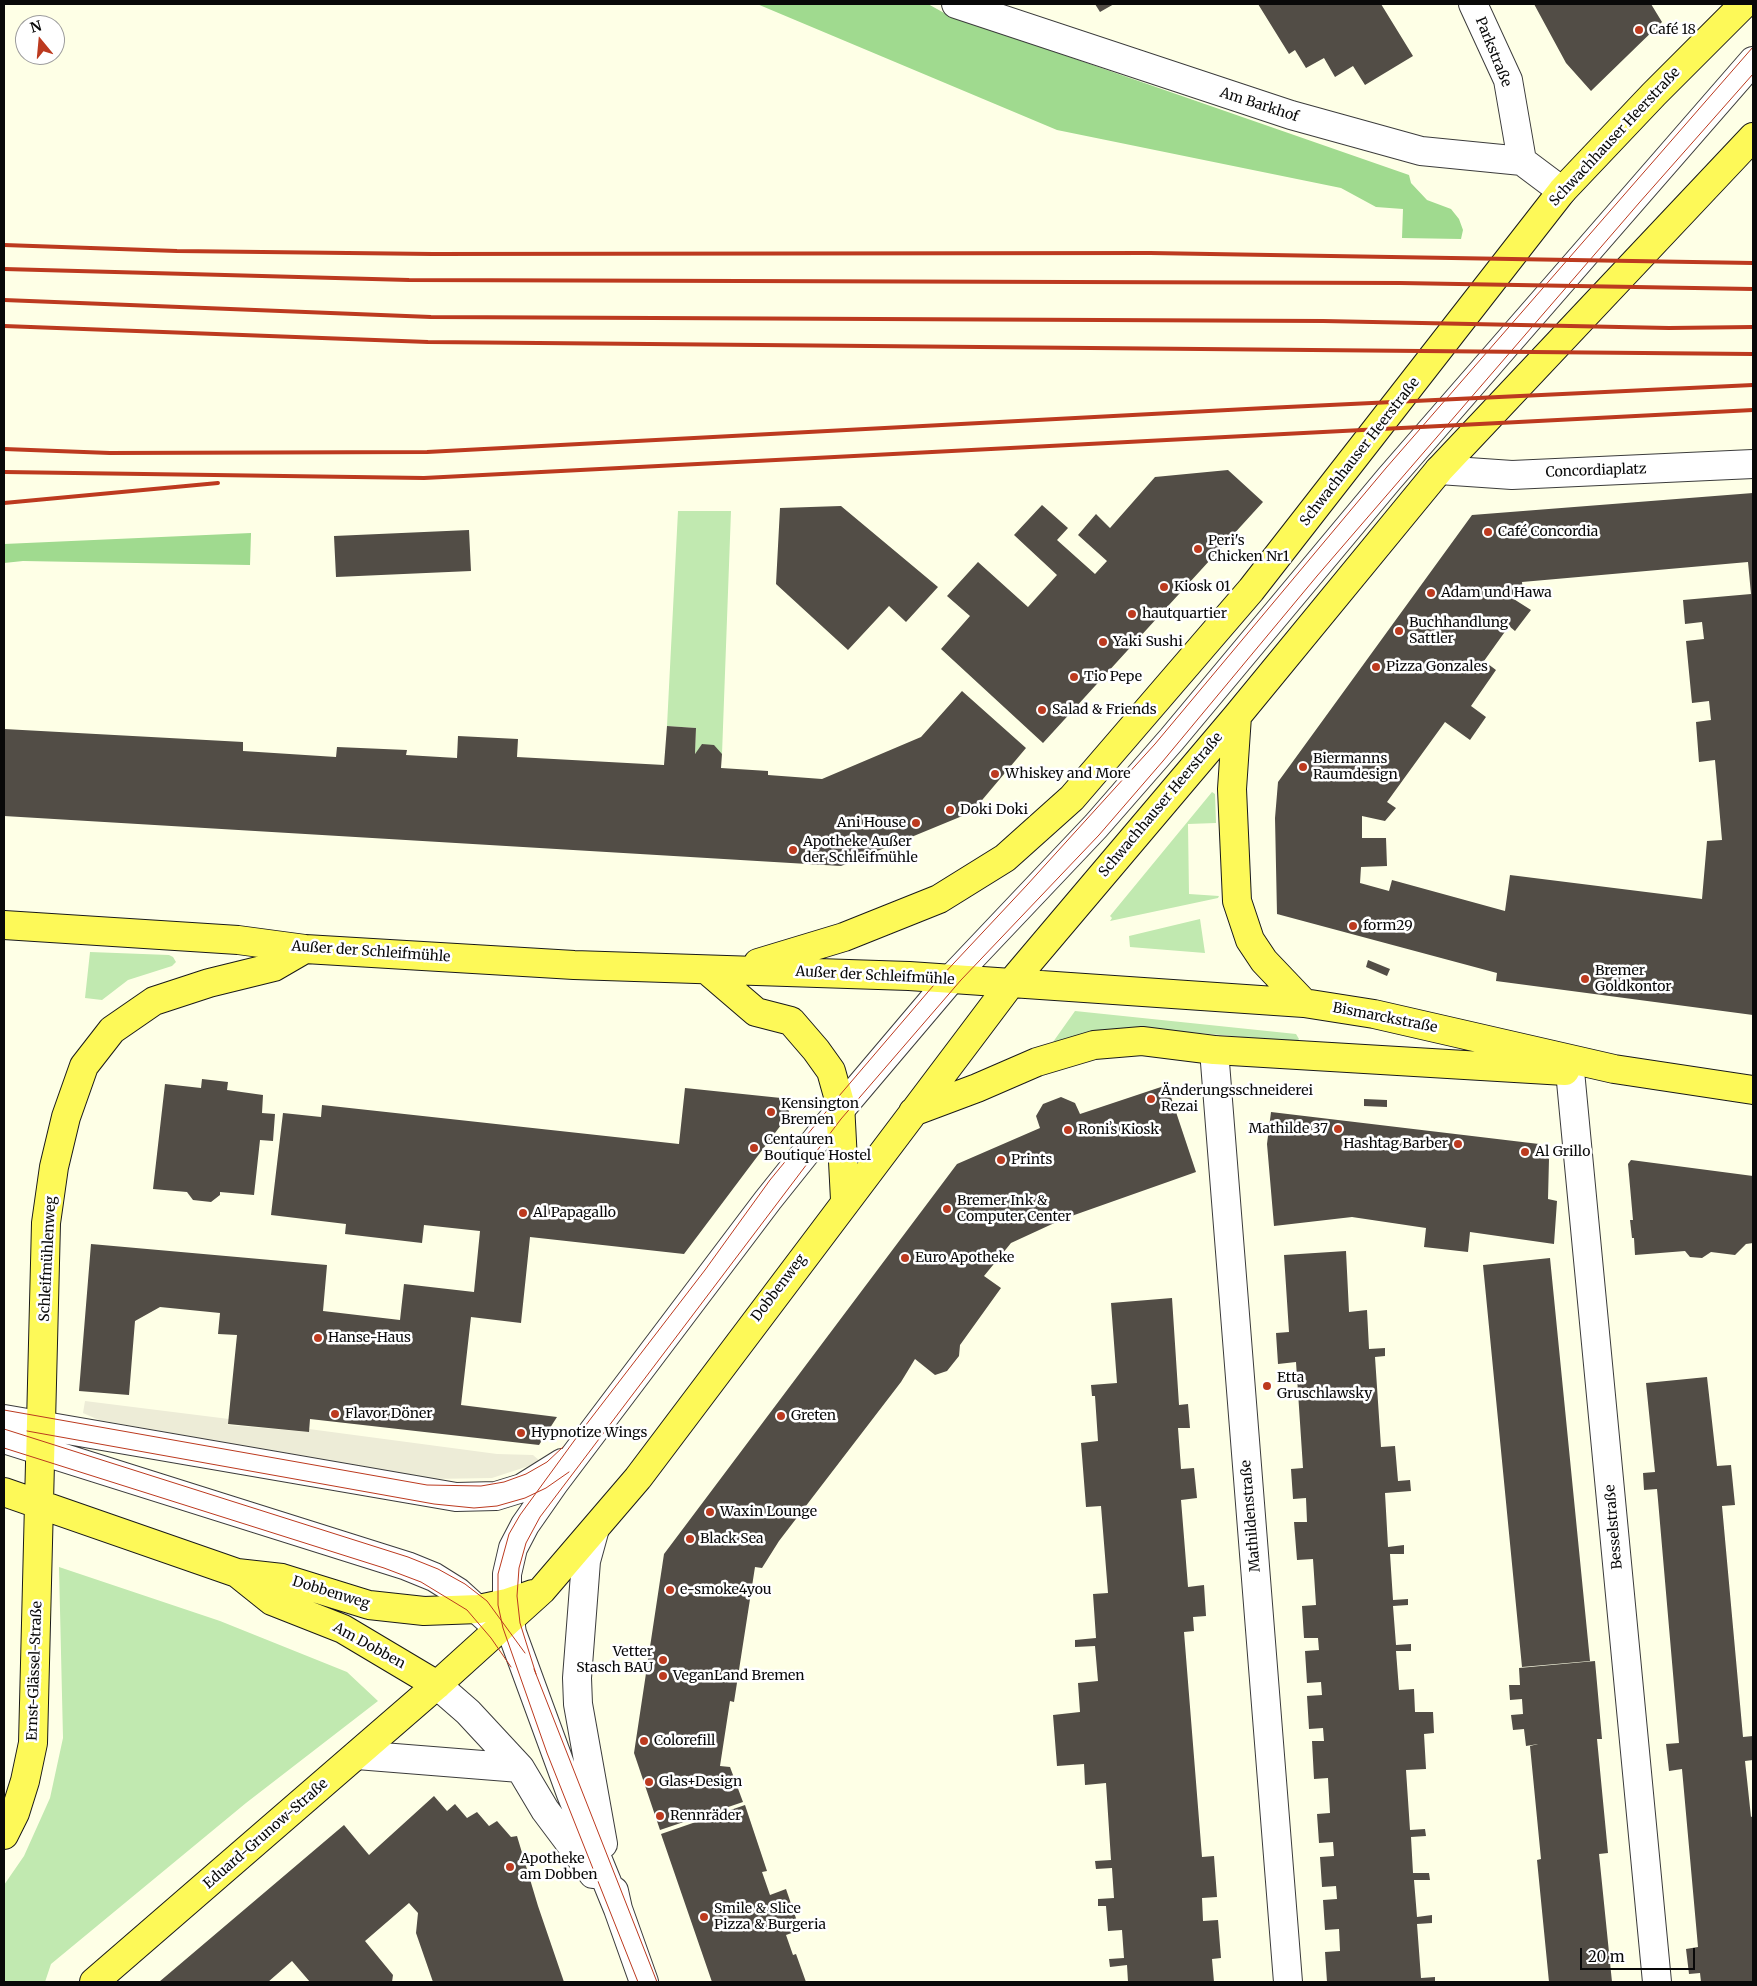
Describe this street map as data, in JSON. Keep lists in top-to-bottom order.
{
  "streets": {
    "main road": [
      "Schwachhauser Heerstraße",
      "Außer der Schleifmühle",
      "Bismarckstraße",
      "Schleifmühlenweg",
      "Dobbenweg",
      "Am Dobben",
      "Ernst-Glässel-Straße",
      "Eduard-Grunow-Straße"
    ],
    "street": [
      "Parkstraße",
      "Am Barkhof",
      "Concordiaplatz",
      "Mathildenstraße",
      "Besselstraße"
    ]
  },
  "crossings": [
    ["Parkstraße", "Am Barkhof"],
    ["Schwachhauser Heerstraße", "Concordiaplatz"],
    ["Schwachhauser Heerstraße", "Außer der Schleifmühle"],
    ["Schwachhauser Heerstraße", "Bismarckstraße"],
    ["Schwachhauser Heerstraße", "Dobbenweg"],
    ["Außer der Schleifmühle", "Bismarckstraße"],
    ["Außer der Schleifmühle", "Schleifmühlenweg"],
    ["Außer der Schleifmühle", "Dobbenweg"],
    ["Bismarckstraße", "Dobbenweg"],
    ["Schleifmühlenweg", "Am Dobben"],
    ["Schleifmühlenweg", "Ernst-Glässel-Straße"],
    ["Dobbenweg", "Am Dobben"],
    ["Dobbenweg", "Eduard-Grunow-Straße"],
    ["Am Dobben", "Ernst-Glässel-Straße"],
    ["Am Dobben", "Eduard-Grunow-Straße"]
  ],
  "places": [
    "Café 18",
    "Café Concordia",
    "Peri's Chicken Nr1",
    "Kiosk 01",
    "Adam und Hawa",
    "hautquartier",
    "Buchhandlung Sattler",
    "Yaki Sushi",
    "Pizza Gonzales",
    "Tio Pepe",
    "Salad & Friends",
    "Biermanns Raumdesign",
    "Whiskey and More",
    "Doki Doki",
    "Ani House",
    "Apotheke Außer der Schleifmühle",
    "form29",
    "Bremer Goldkontor",
    "Änderungsschneiderei Rezai",
    "Kensington Bremen",
    "Mathilde 37",
    "Roniʼs Kiosk",
    "Hashtag Barber",
    "Centauren Boutique Hostel",
    "Al Grillo",
    "Prints",
    "Bremer Ink & Computer Center",
    "Al Papagallo",
    "Euro Apotheke",
    "Hanse-Haus",
    "Etta Gruschlawsky",
    "Flavor Döner",
    "Greten",
    "Hypnotize Wings",
    "Waxin Lounge",
    "Black Sea",
    "e-smoke4you",
    "Vetter Stasch BAU",
    "VeganLand Bremen",
    "Colorefill",
    "Glas+Design",
    "Rennräder",
    "Apotheke am Dobben",
    "Smile & Slice Pizza & Burgeria"
  ],
  "scale_bar": "20 m",
  "north": "top"
}
